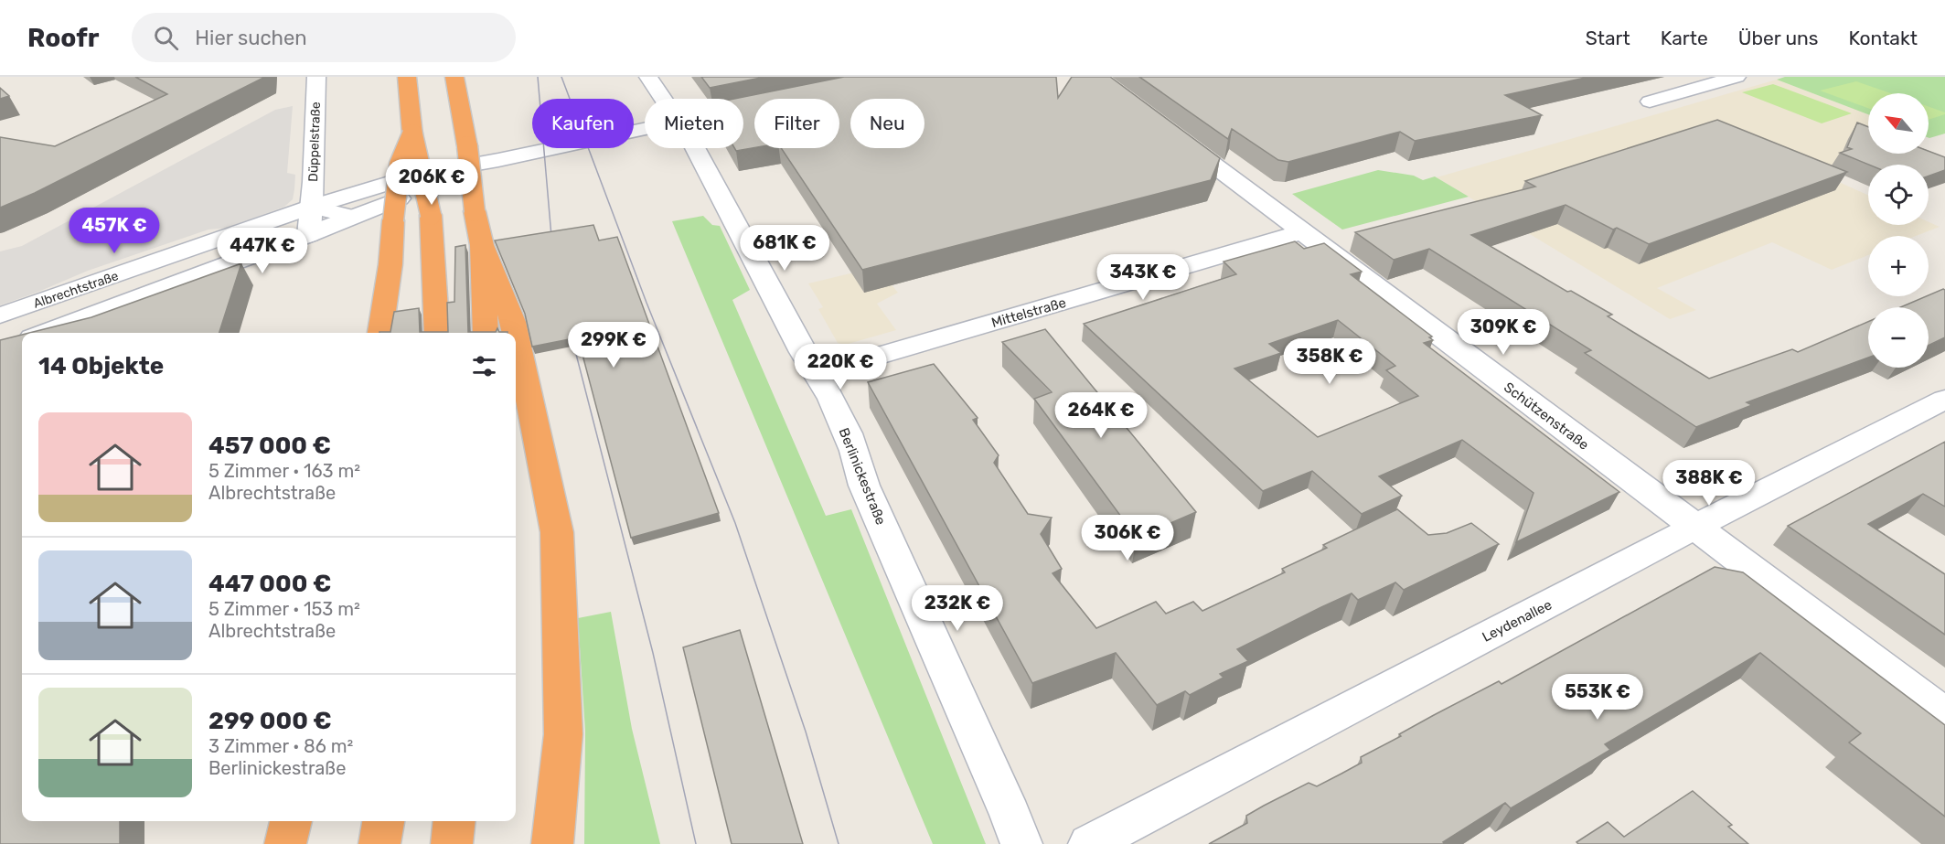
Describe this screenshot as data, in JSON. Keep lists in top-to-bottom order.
{
  "streets": {
    "street": [
      "Düppelstraße",
      "Albrechtstraße",
      "Mittelstraße",
      "Schützenstraße",
      "Berlinickestraße",
      "Leydenallee"
    ]
  },
  "crossings": [
    ["Düppelstraße", "Albrechtstraße"],
    ["Mittelstraße", "Schützenstraße"],
    ["Mittelstraße", "Berlinickestraße"],
    ["Schützenstraße", "Leydenallee"]
  ],
  "north": "top left",
  "page": {
    "header": "Roofr",
    "search": "Hier suchen",
    "nav": [
      "Start",
      "Karte",
      "Über uns",
      "Kontakt"
    ],
    "map_buttons": ["+", "−"],
    "chip": [
      "Kaufen",
      "Mieten",
      "Filter",
      "Neu"
    ],
    "price": [
      "206K €",
      "457K €",
      "681K €",
      "447K €",
      "343K €",
      "309K €",
      "299K €",
      "358K €",
      "220K €",
      "264K €",
      "388K €",
      "306K €",
      "232K €",
      "553K €"
    ],
    "heading": "14 Objekte",
    "list": [
      {
        "name": "457 000 €",
        "note": "5 Zimmer · 163 m² · Albrechtstraße"
      },
      {
        "name": "447 000 €",
        "note": "5 Zimmer · 153 m² · Albrechtstraße"
      },
      {
        "name": "299 000 €",
        "note": "3 Zimmer · 86 m² · Berlinickestraße"
      }
    ]
  }
}
